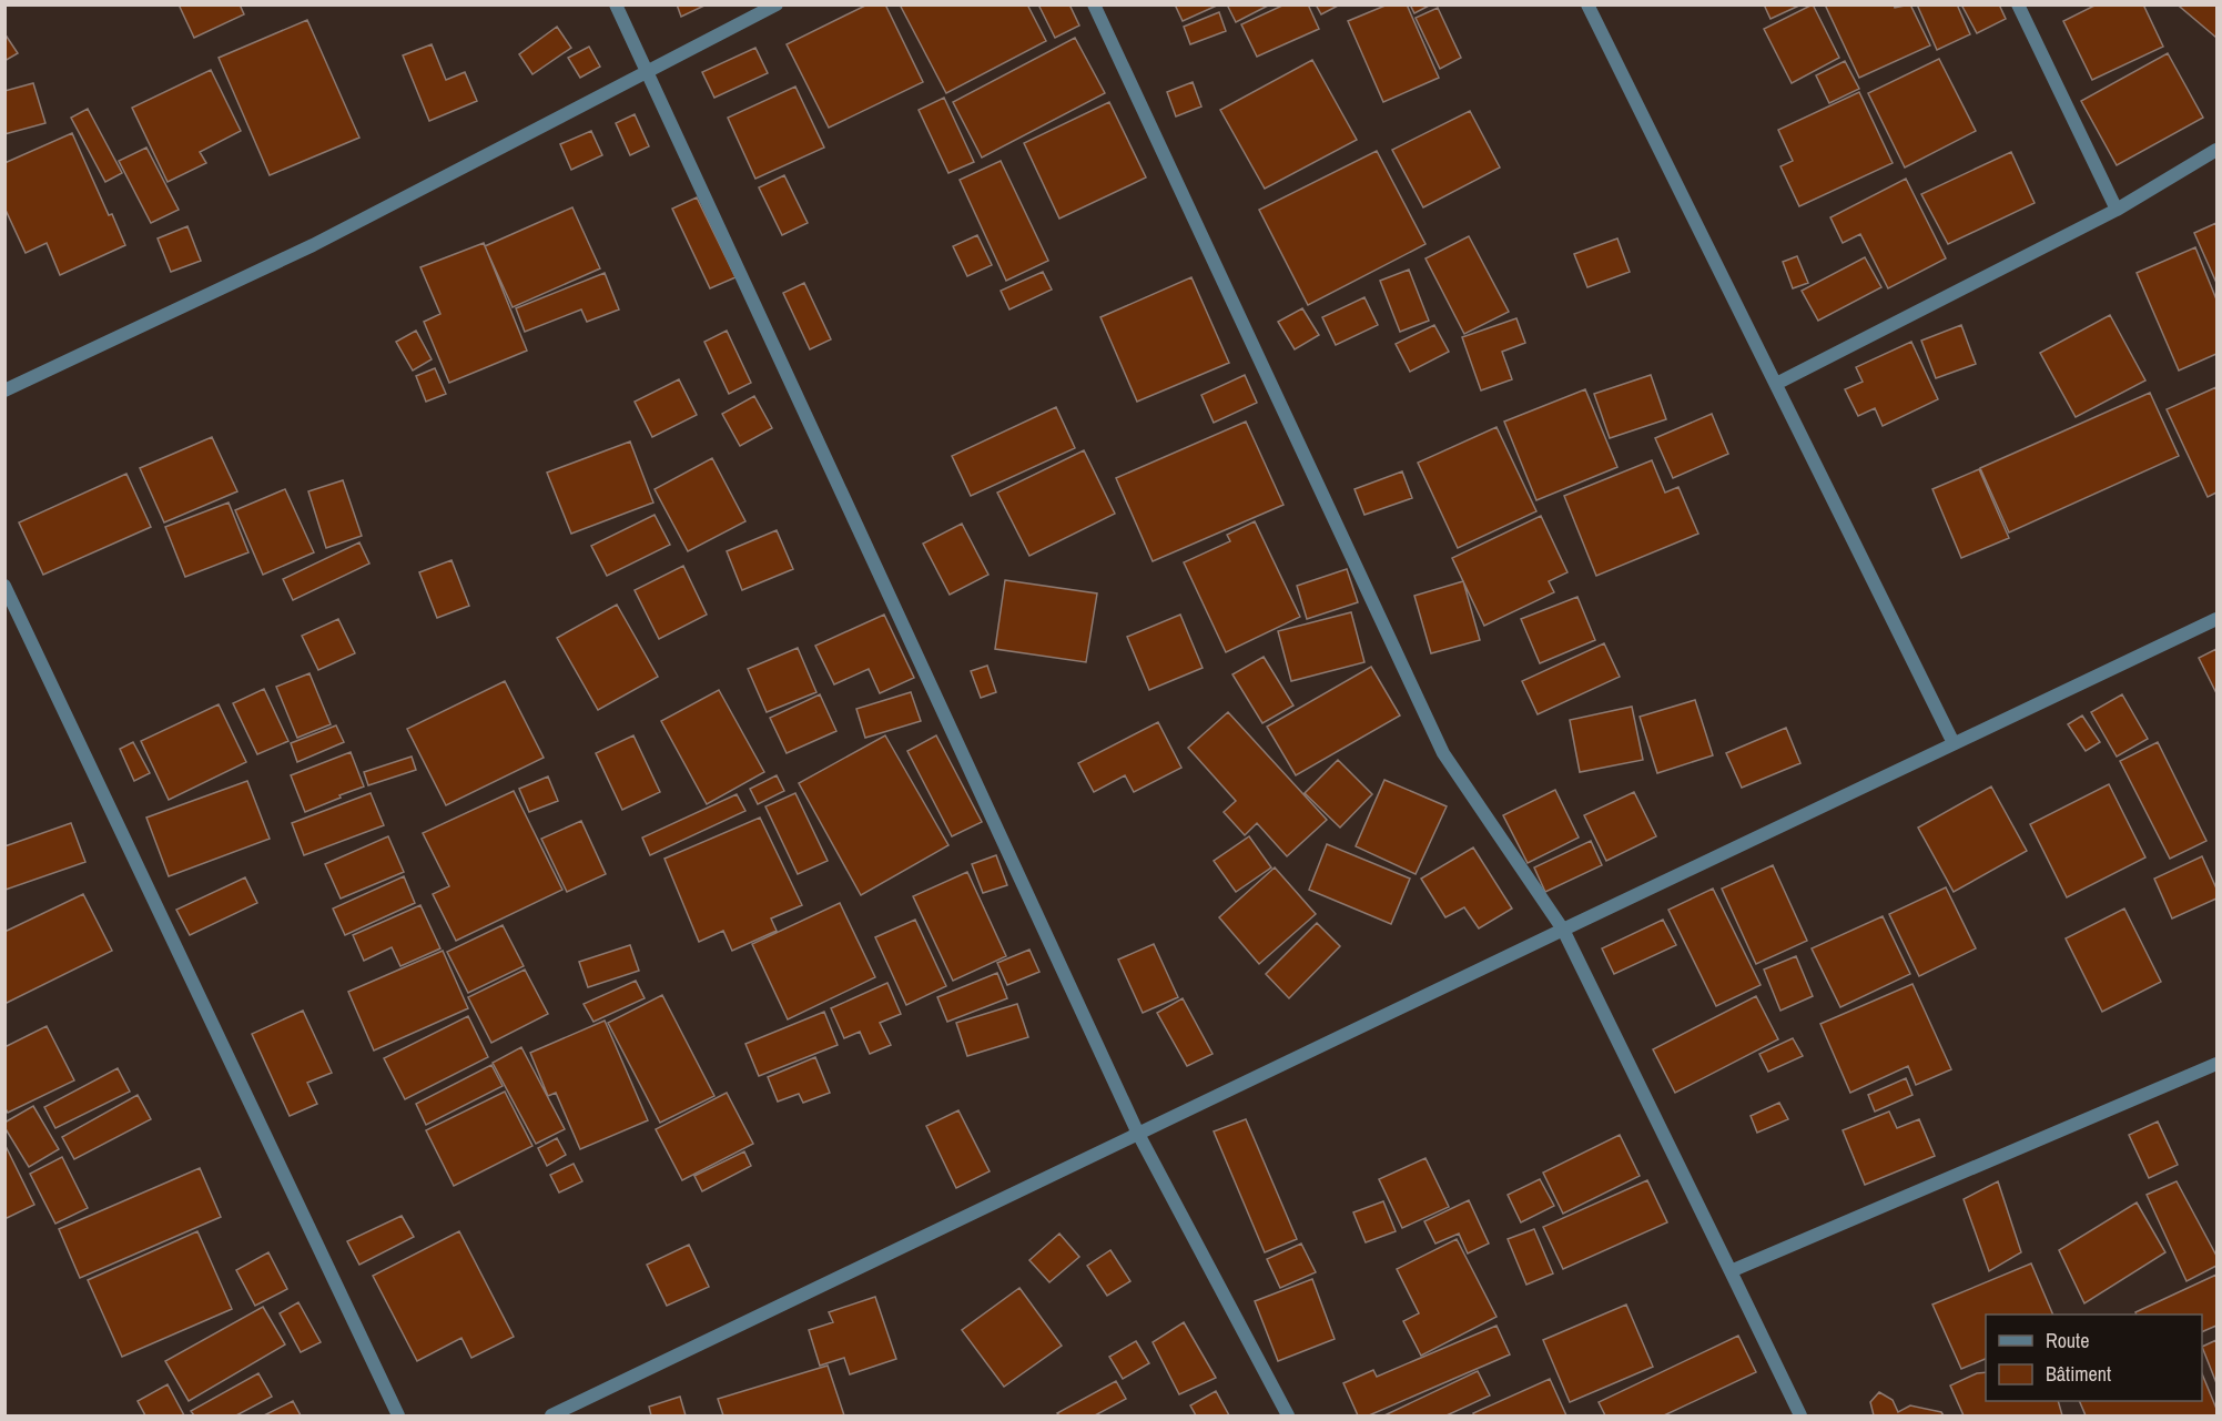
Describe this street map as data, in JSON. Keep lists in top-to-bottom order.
{
  "legend": ["Route", "Bâtiment"]
}
